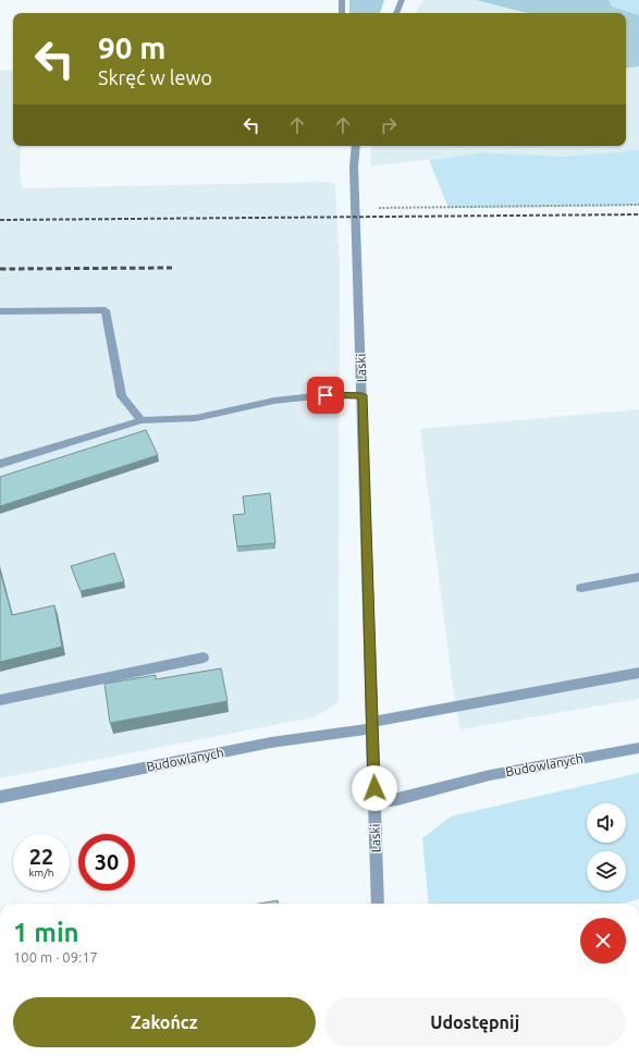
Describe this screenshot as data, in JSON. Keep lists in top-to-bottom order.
{
  "streets": {
    "street": ["Laski", "Budowlanych"]
  },
  "crossings": [
    ["Laski", "Budowlanych"]
  ],
  "page": {
    "turn": ["90 m", "Skręć w lewo"],
    "speed": "22 km/h",
    "limit": "30",
    "heading": ["1 min", "100 m · 09:17"],
    "buttons": ["Zakończ", "Udostępnij"]
  }
}
